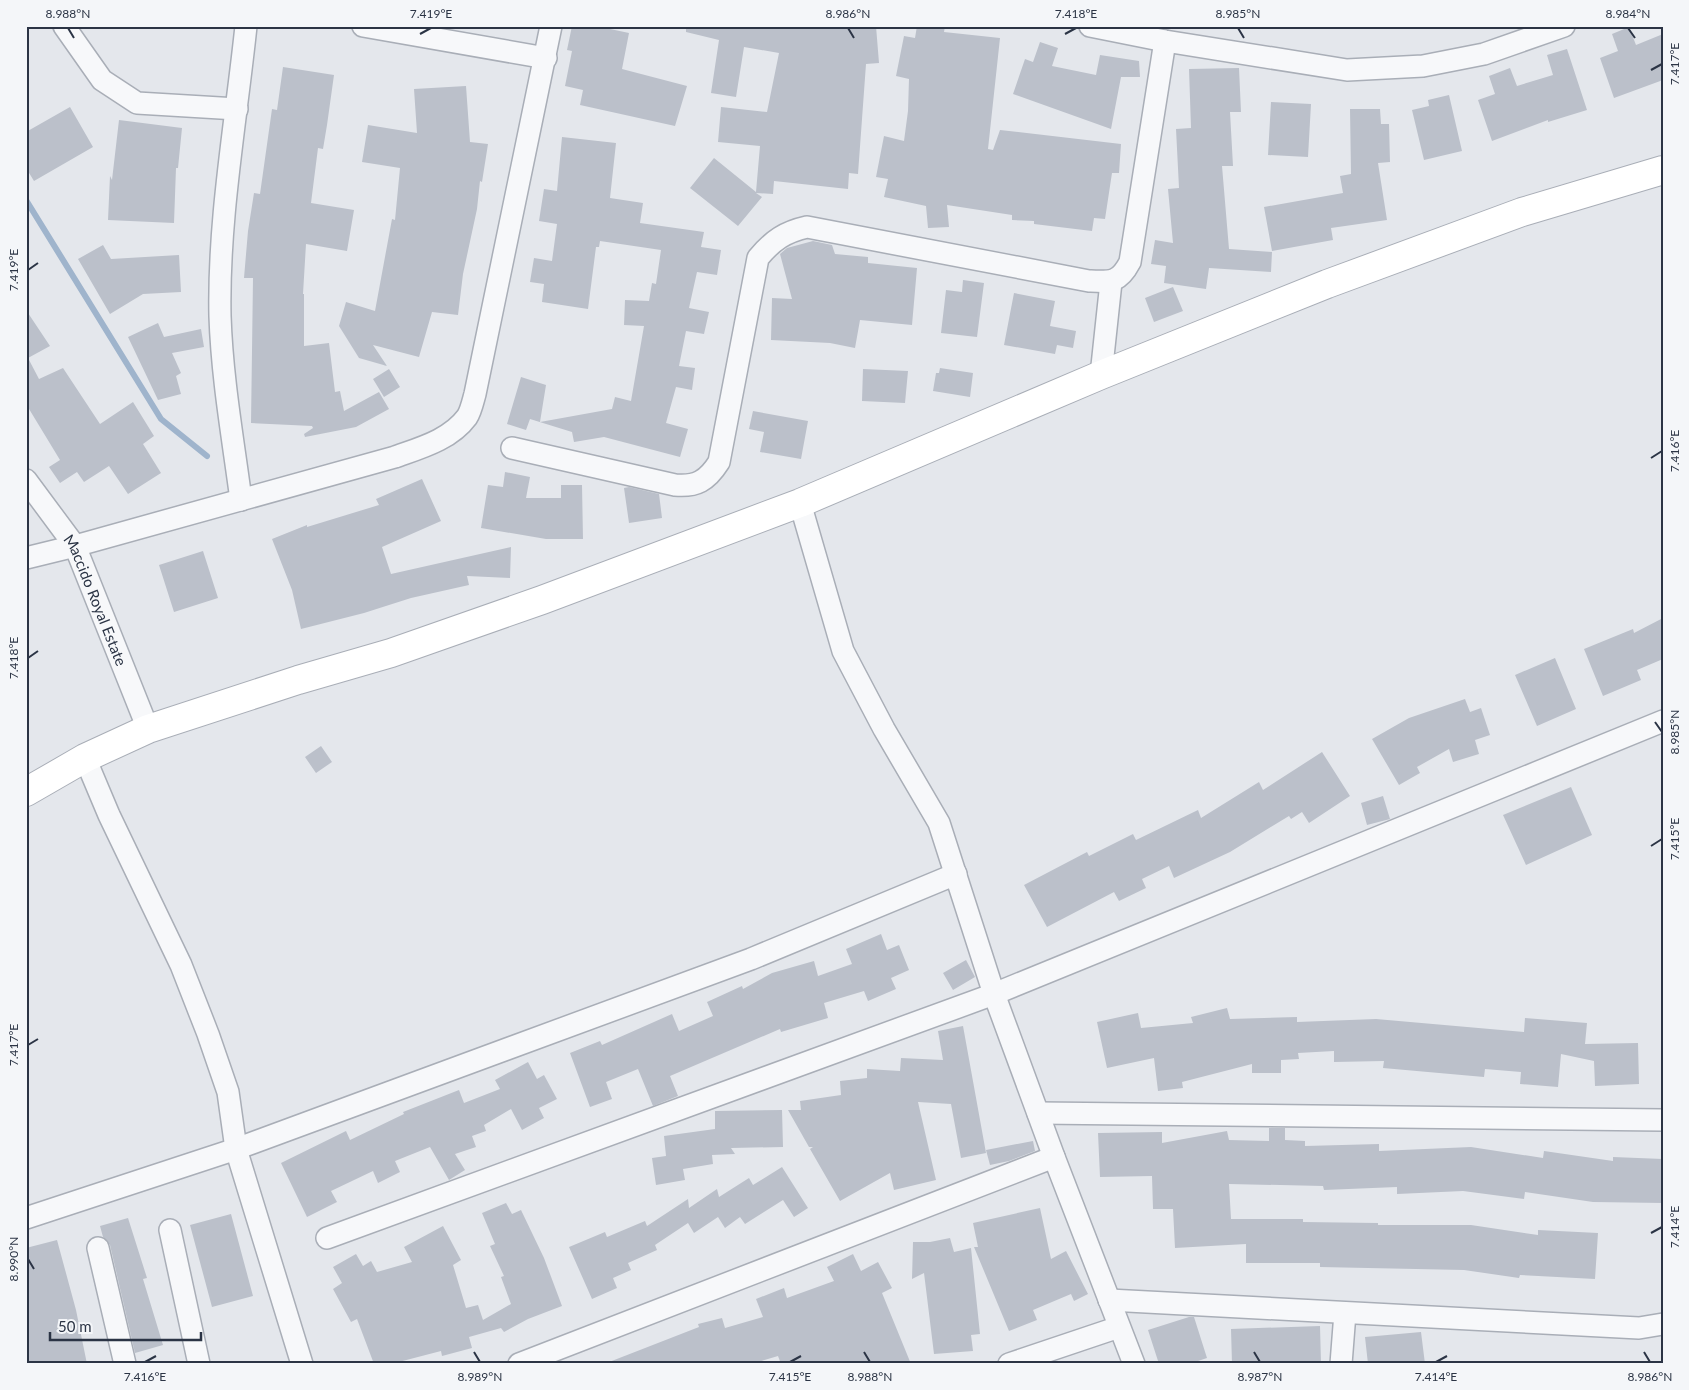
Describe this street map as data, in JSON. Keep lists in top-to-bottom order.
{
  "streets": {
    "street": ["Maccido Royal Estate"]
  },
  "scale_bar": "50 m",
  "coordinates": [
    "8.988°N",
    "7.419°E",
    "8.986°N",
    "7.418°E",
    "8.985°N",
    "8.984°N",
    "7.417°E",
    "7.416°E",
    "7.415°E",
    "7.414°E",
    "8.990°N",
    "8.989°N",
    "8.987°N"
  ]
}
